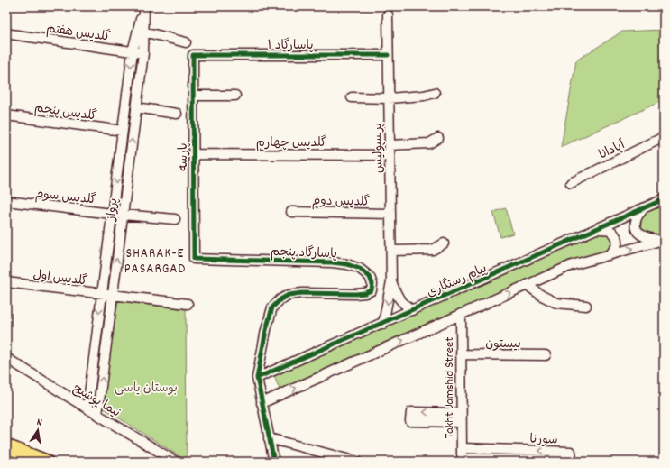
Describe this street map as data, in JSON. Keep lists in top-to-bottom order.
{
  "streets": {
    "street": [
      "گلدیس هفتم",
      "پاسارگاد ۱",
      "گلدیس پنجم",
      "گلدیس چهارم",
      "پرسپولیس",
      "آپادانا",
      "پارسه",
      "گلدیس سوم",
      "گلدیس دوم",
      "پرواز",
      "پاسارگاد پنجم",
      "گلدیس اول",
      "پیام رستگاری",
      "بیستون",
      "Takht Jamshid Street",
      "نیما یوشیج",
      "سورنا"
    ]
  },
  "crossings": [
    ["گلدیس هفتم", "پرواز"],
    ["پاسارگاد ۱", "پرسپولیس"],
    ["پاسارگاد ۱", "پارسه"],
    ["گلدیس پنجم", "پرواز"],
    ["گلدیس چهارم", "پرسپولیس"],
    ["گلدیس چهارم", "پارسه"],
    ["پرسپولیس", "گلدیس دوم"],
    ["پرسپولیس", "پیام رستگاری"],
    ["پارسه", "پاسارگاد پنجم"],
    ["گلدیس سوم", "پرواز"],
    ["پرواز", "گلدیس اول"],
    ["پرواز", "نیما یوشیج"],
    ["پاسارگاد پنجم", "پیام رستگاری"],
    ["بیستون", "Takht Jamshid Street"],
    ["Takht Jamshid Street", "سورنا"]
  ],
  "districts": ["SHARAK-E PASARGAD"],
  "parks": ["بوستان یاسی"],
  "north": "top"
}
